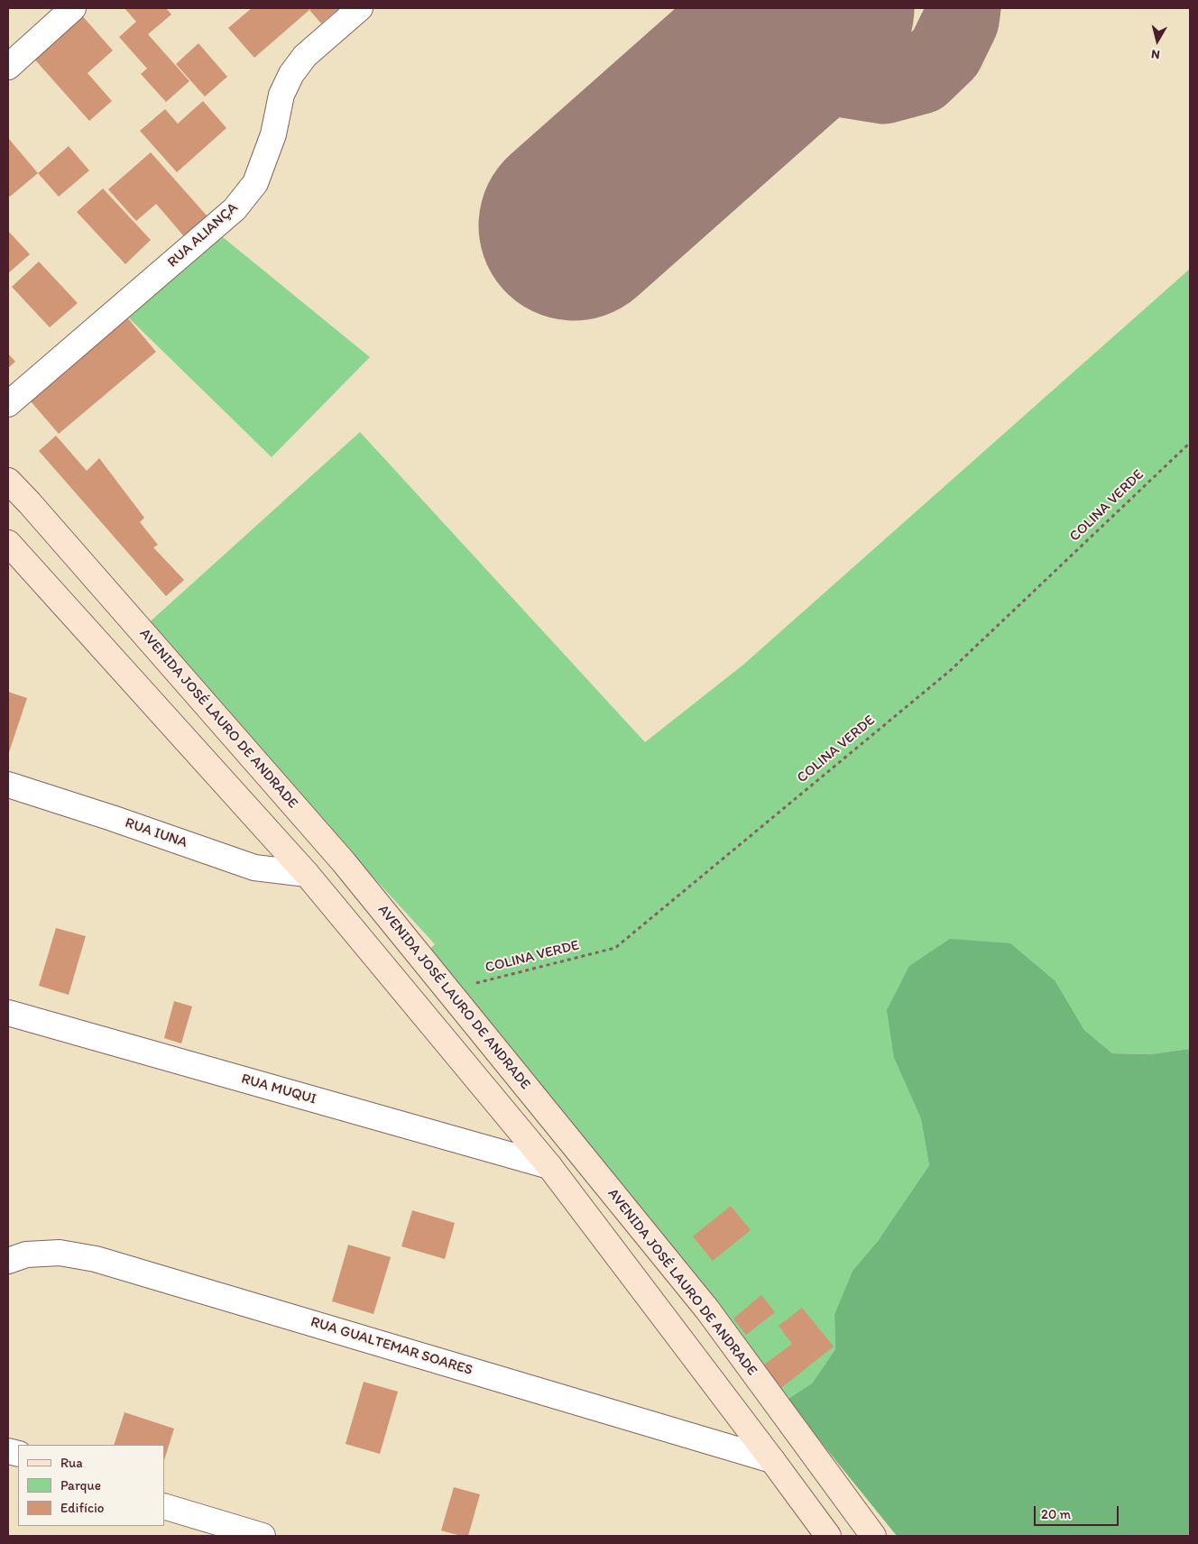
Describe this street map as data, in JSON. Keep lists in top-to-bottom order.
{
  "streets": {
    "street": [
      "RUA ALIANÇA",
      "AVENIDA JOSÉ LAURO DE ANDRADE",
      "RUA IUNA",
      "RUA MUQUI",
      "RUA GUALTEMAR SOARES"
    ],
    "path": ["COLINA VERDE"]
  },
  "crossings": [
    ["COLINA VERDE", "AVENIDA JOSÉ LAURO DE ANDRADE"]
  ],
  "legend": ["Rua", "Parque", "Edifício"],
  "scale_bar": "20 m",
  "north": "bottom"
}
